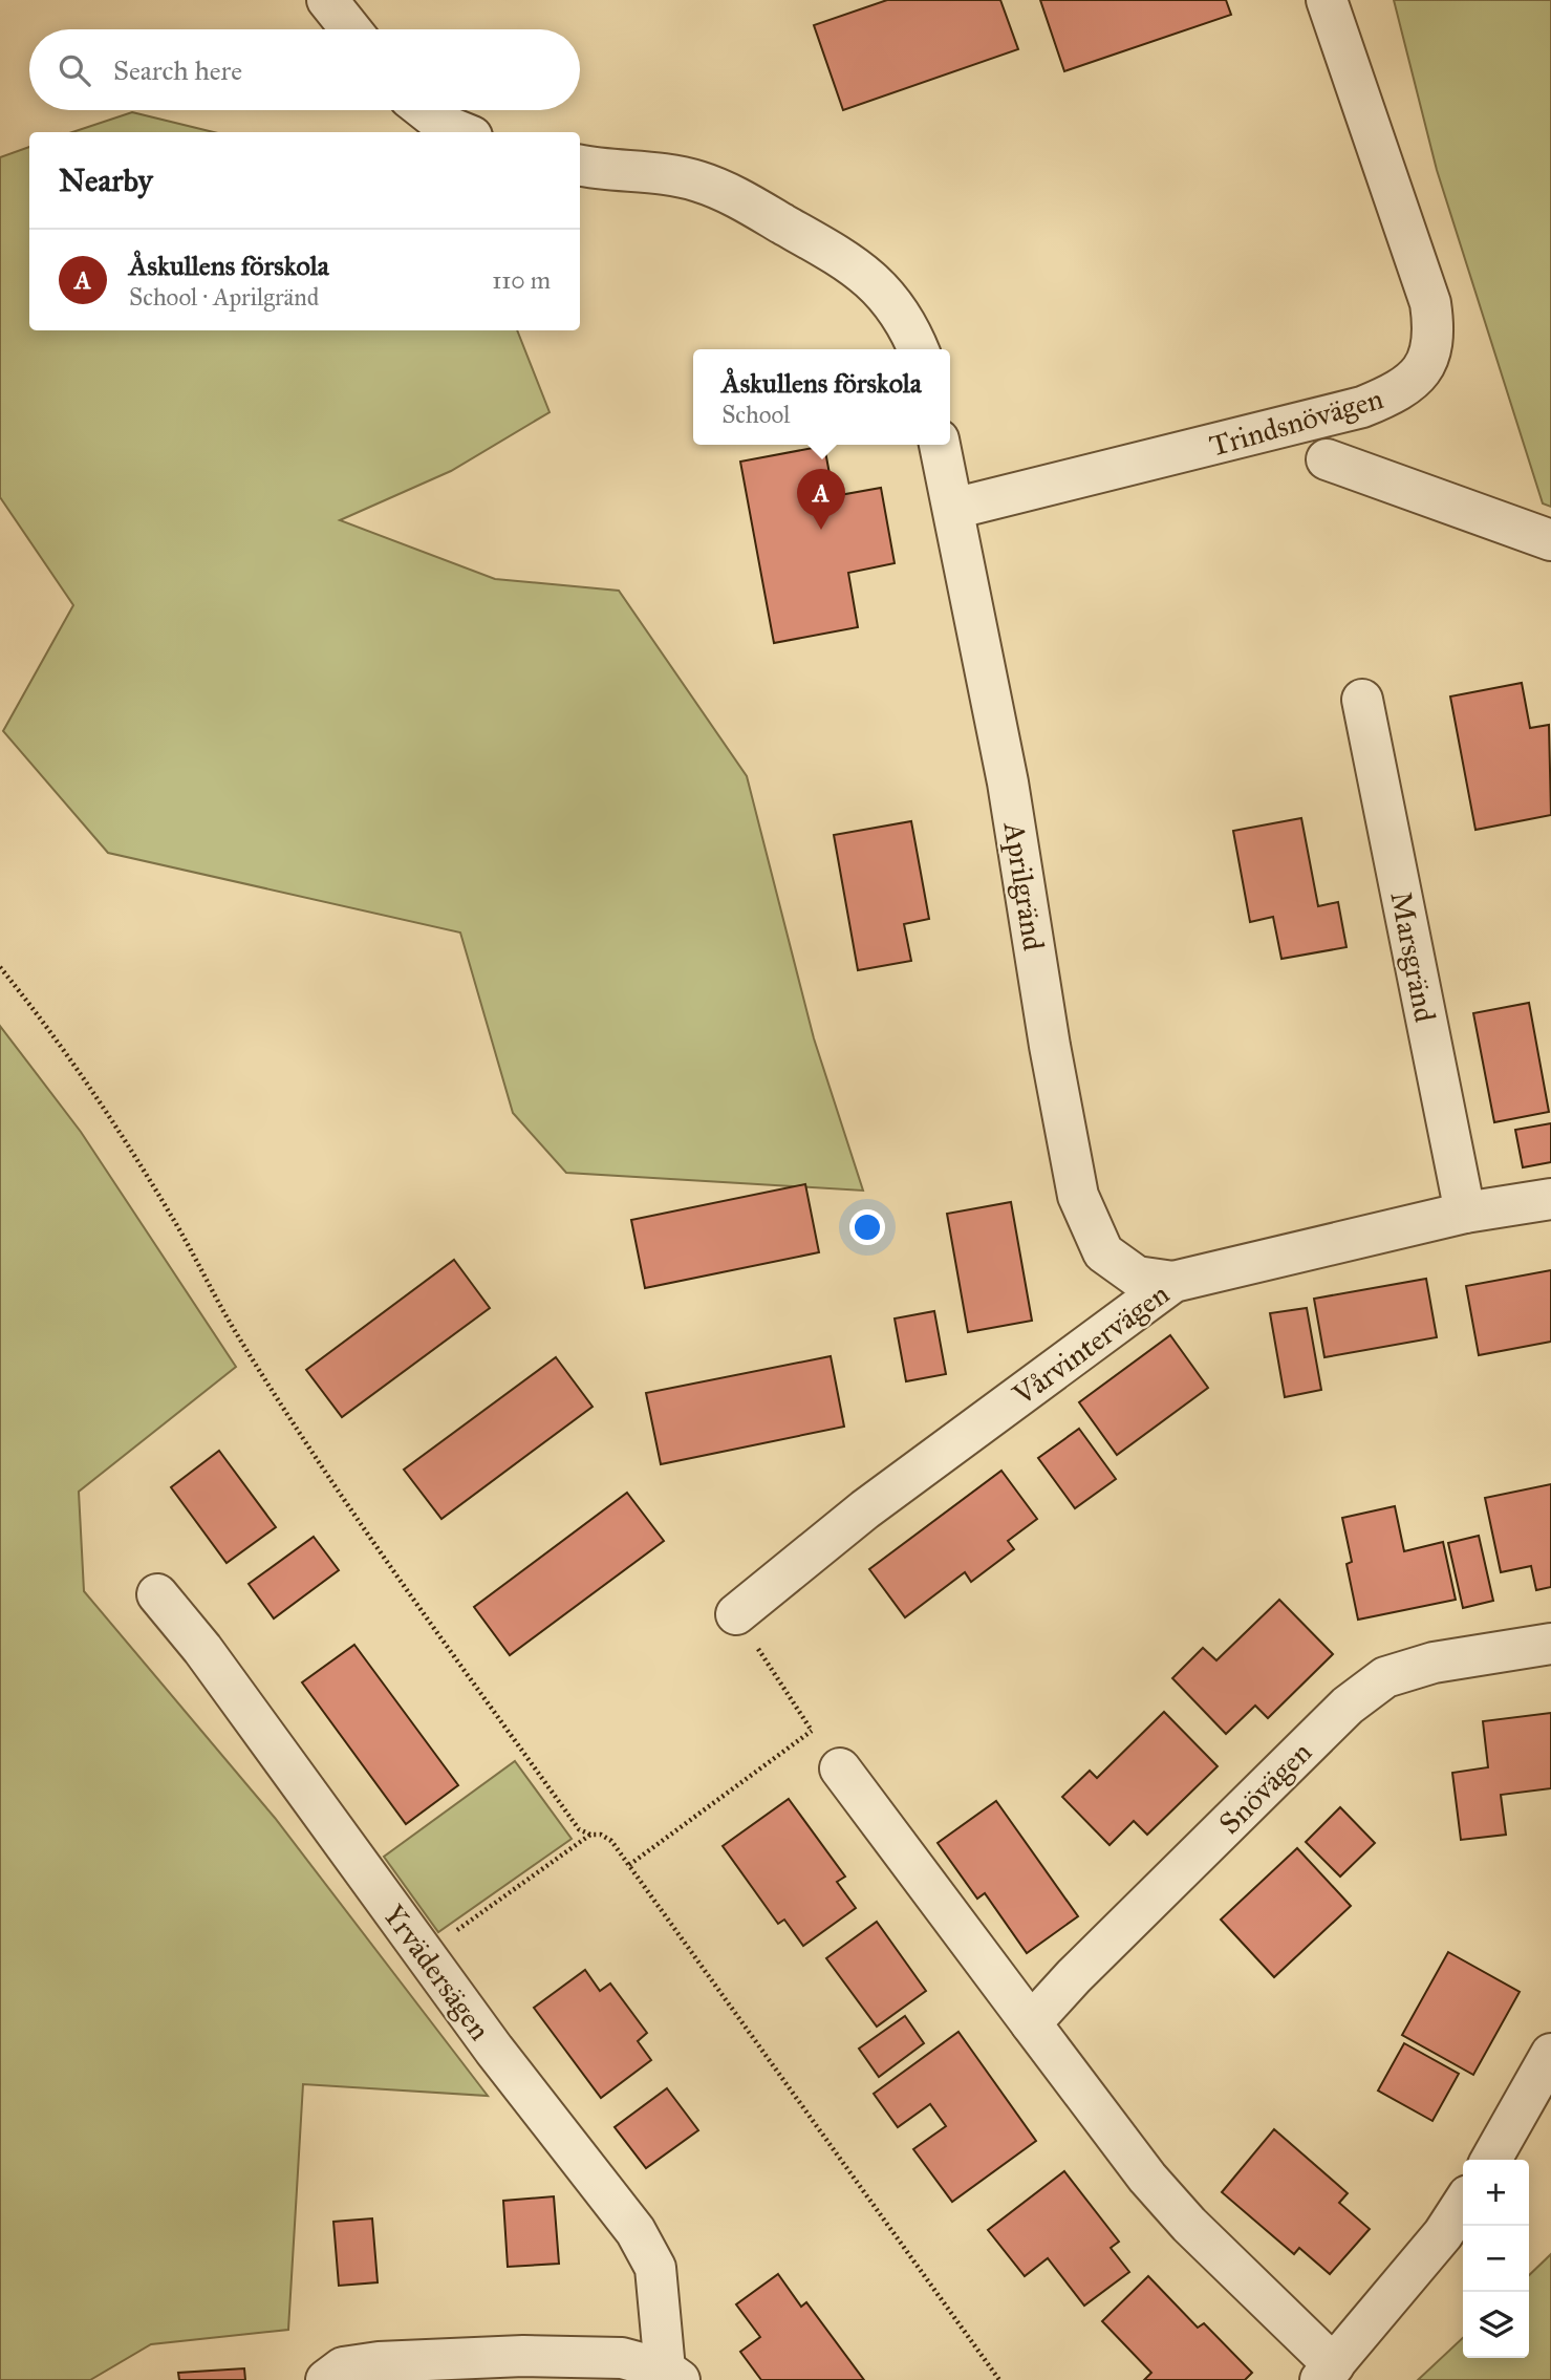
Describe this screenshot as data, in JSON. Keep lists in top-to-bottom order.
{
  "streets": {
    "street": [
      "Trindsnövägen",
      "Aprilgränd",
      "Marsgränd",
      "Vårvintervägen",
      "Snövägen",
      "Yrvädersägen"
    ]
  },
  "crossings": [
    ["Trindsnövägen", "Aprilgränd"],
    ["Aprilgränd", "Vårvintervägen"],
    ["Marsgränd", "Vårvintervägen"]
  ],
  "page": {
    "search": "Search here",
    "heading": "Nearby",
    "list": [
      {
        "mark": "A",
        "name": "Åskullens förskola",
        "note": "School · Aprilgränd",
        "value": "110 m"
      }
    ],
    "popup": ["Åskullens förskola", "School"],
    "pins": "A",
    "map_buttons": ["+", "−"]
  }
}
